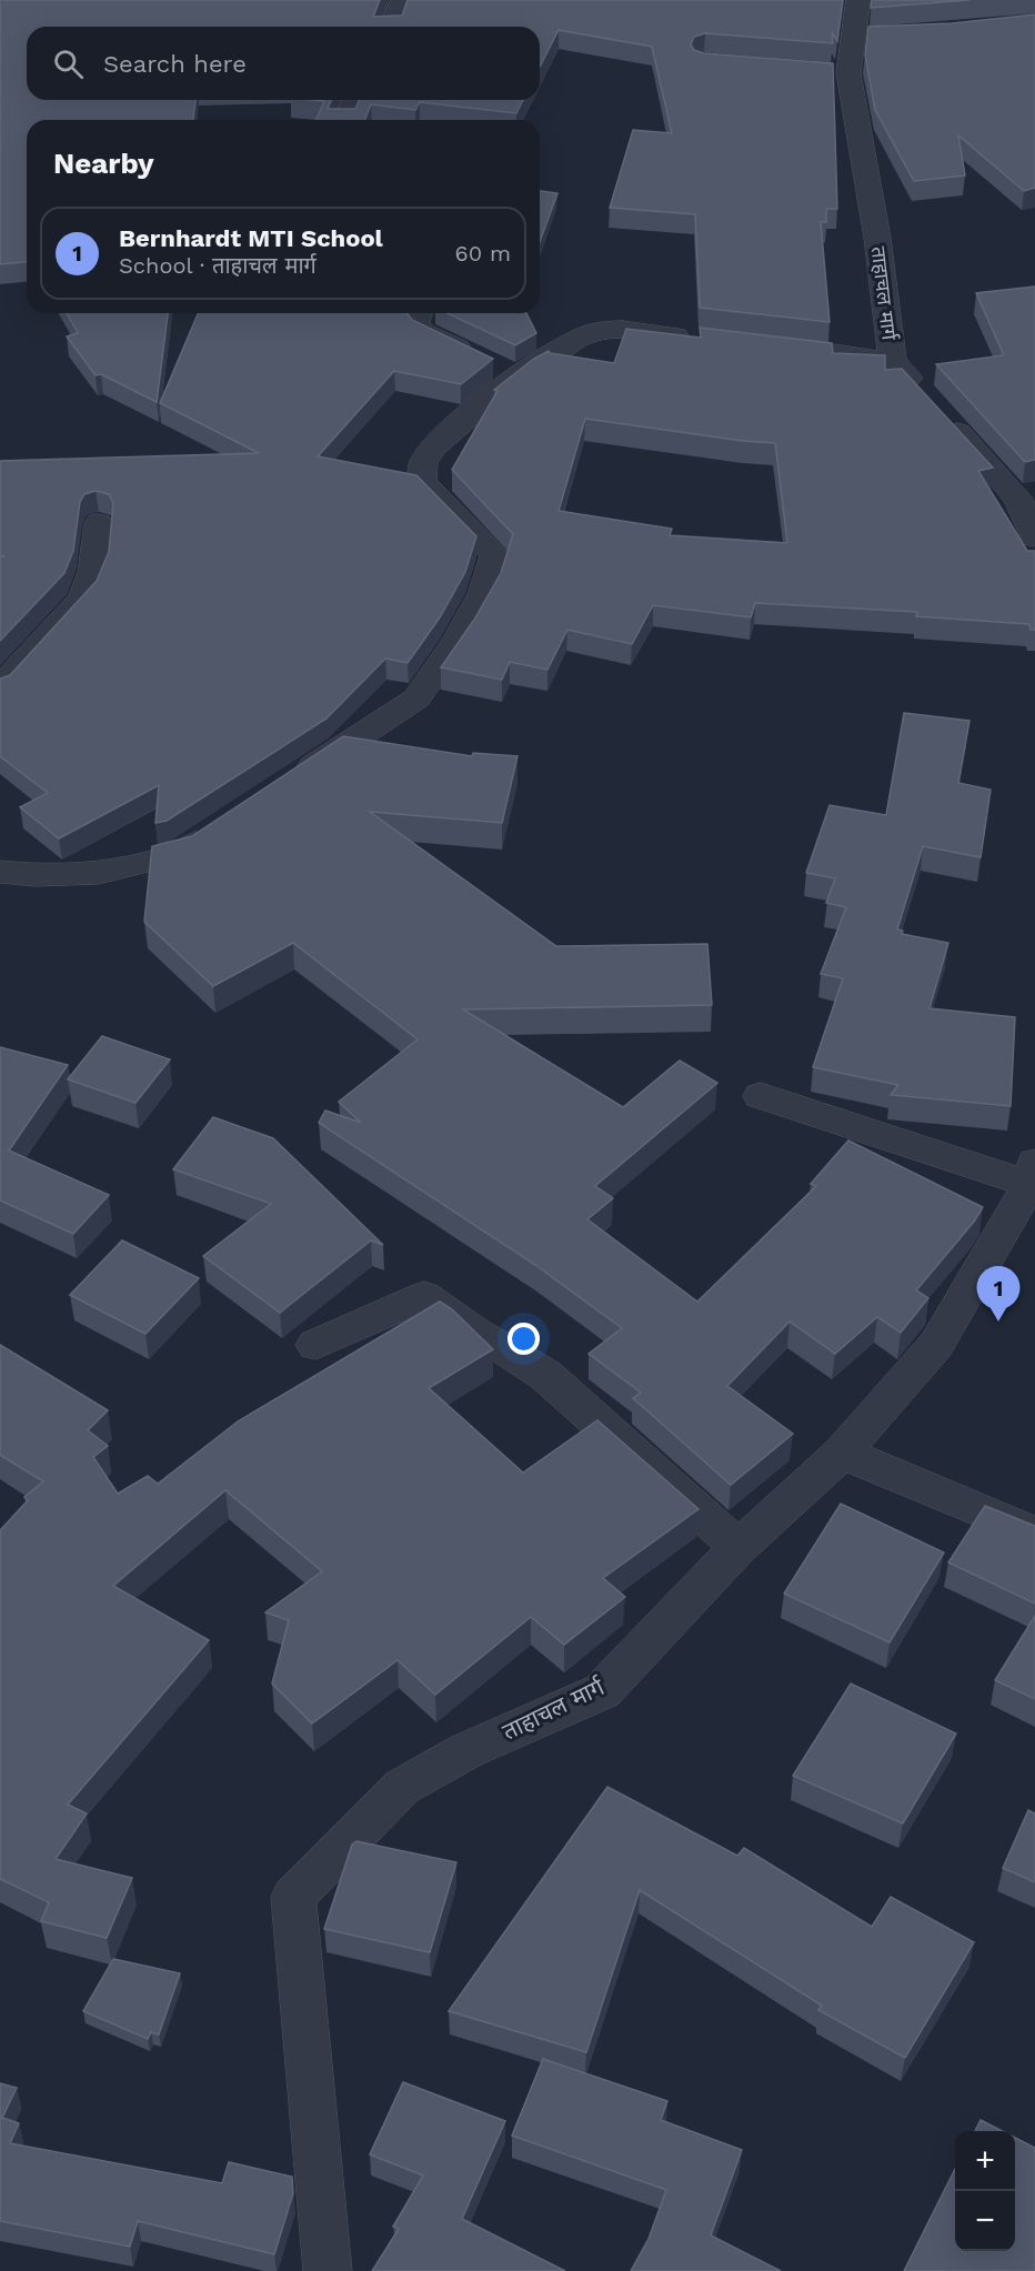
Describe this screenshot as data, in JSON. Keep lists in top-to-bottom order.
{
  "streets": {
    "street": ["ताहाचल मार्ग"]
  },
  "page": {
    "search": "Search here",
    "heading": "Nearby",
    "list": [
      {
        "mark": "1",
        "name": "Bernhardt MTI School",
        "note": "School · ताहाचल मार्ग",
        "value": "60 m"
      }
    ],
    "pins": "1",
    "map_buttons": ["+", "−"]
  }
}
